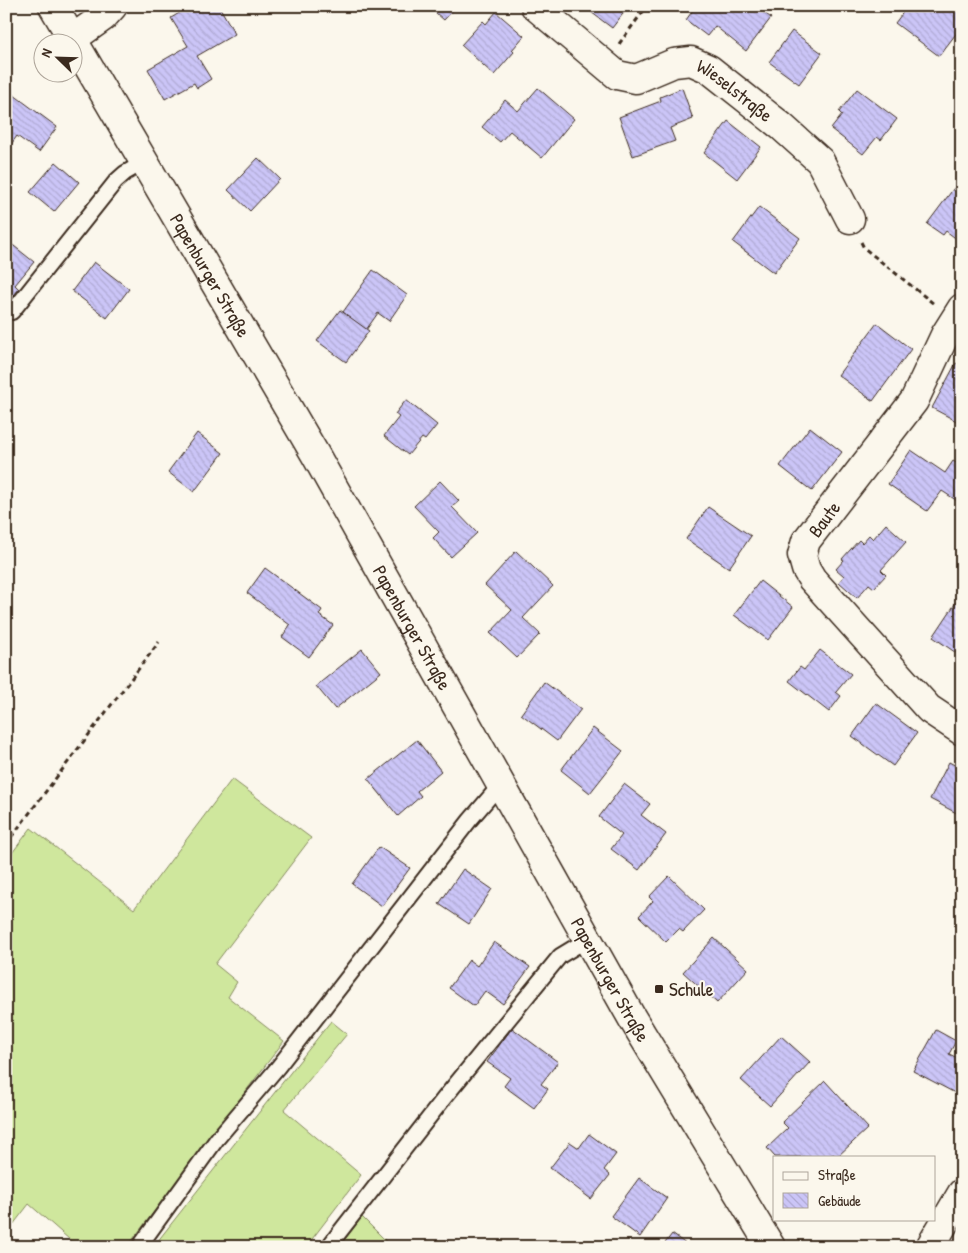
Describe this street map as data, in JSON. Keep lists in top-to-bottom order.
{
  "streets": {
    "street": ["Wieselstraße", "Papenburger Straße", "Baute"]
  },
  "places": {
    "transit": ["Schule"]
  },
  "legend": ["Straße", "Gebäude"],
  "north": "top left"
}
